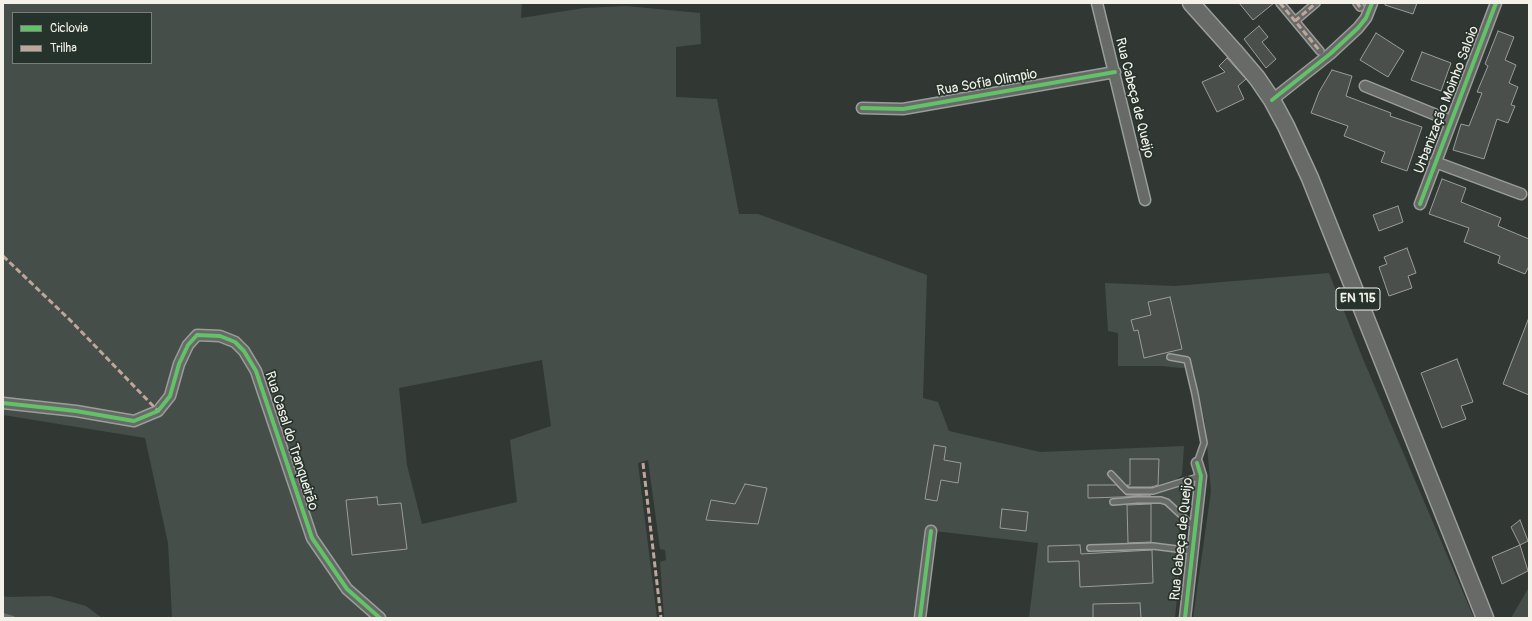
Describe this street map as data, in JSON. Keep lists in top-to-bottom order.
{
  "streets": {
    "main road": ["EN 115"],
    "street": [
      "Rua Sofia Olimpio",
      "Rua Cabeça de Queijo",
      "Urbanização Moinho Saloio",
      "Rua Casal do Tranqueirão"
    ]
  },
  "crossings": [
    ["Rua Sofia Olimpio", "Rua Cabeça de Queijo"]
  ],
  "legend": ["Ciclovia", "Trilha"]
}
